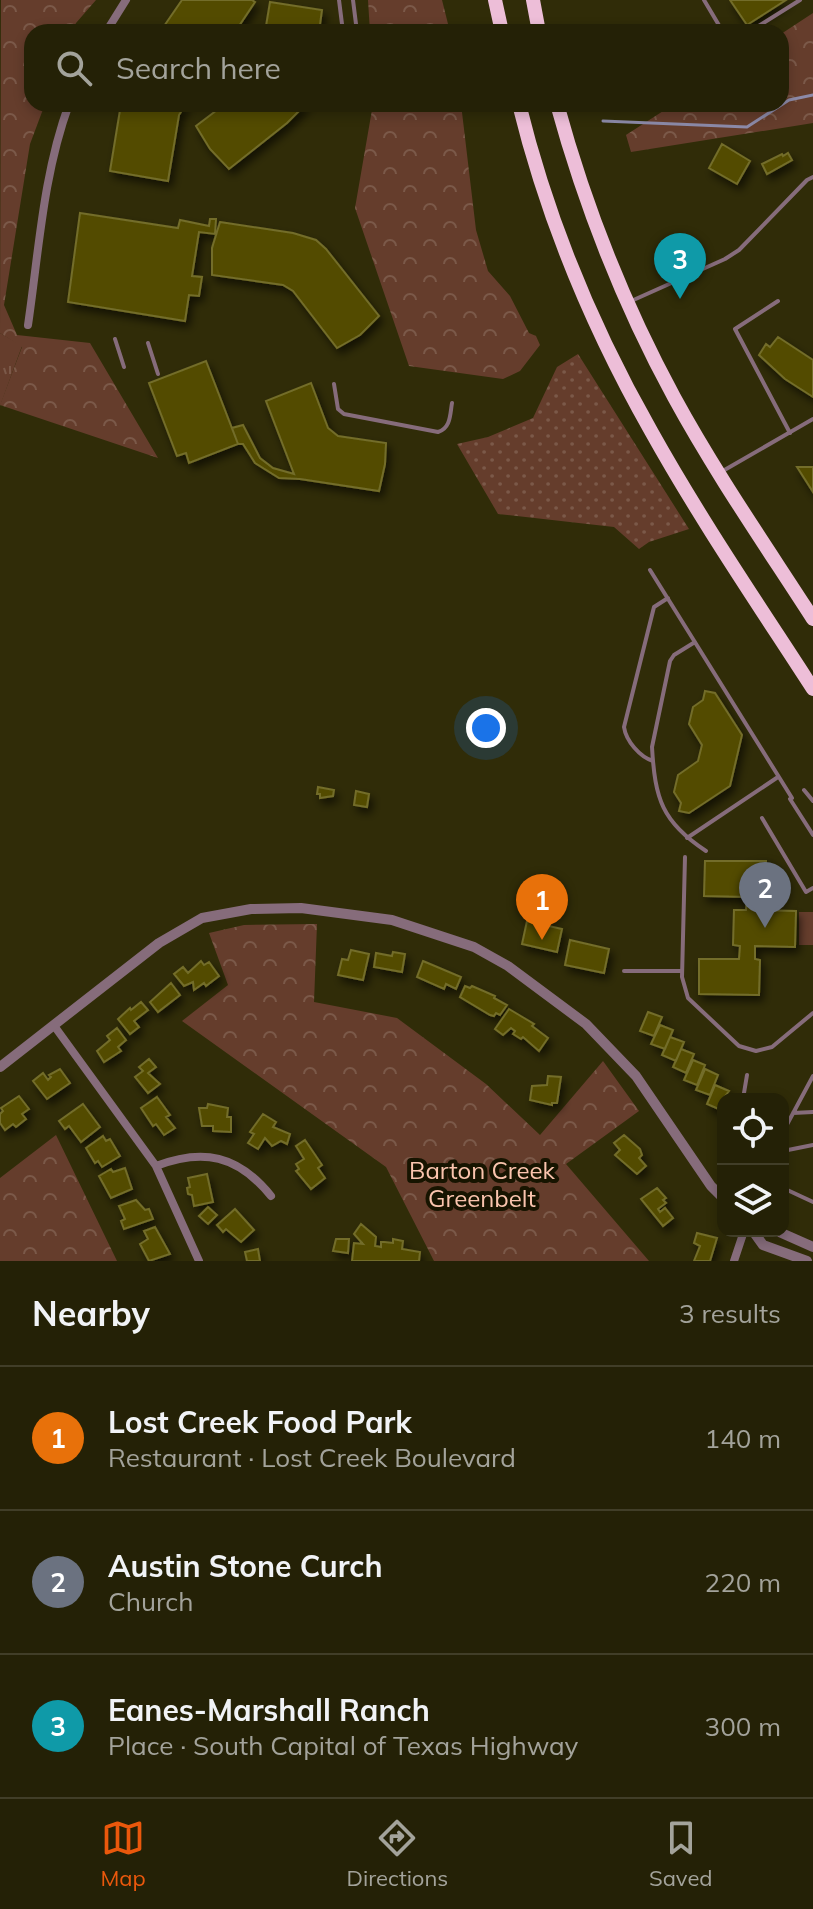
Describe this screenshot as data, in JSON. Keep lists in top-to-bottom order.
{
  "parks": ["Barton Creek Greenbelt"],
  "page": {
    "search": "Search here",
    "pins": ["3", "2", "1"],
    "heading": ["Nearby", "3 results"],
    "list": [
      {
        "mark": "1",
        "name": "Lost Creek Food Park",
        "note": "Restaurant · Lost Creek Boulevard",
        "value": "140 m"
      },
      {
        "mark": "2",
        "name": "Austin Stone Curch",
        "note": "Church",
        "value": "220 m"
      },
      {
        "mark": "3",
        "name": "Eanes-Marshall Ranch",
        "note": "Place · South Capital of Texas Highway",
        "value": "300 m"
      }
    ],
    "nav": ["Map", "Directions", "Saved"]
  }
}
